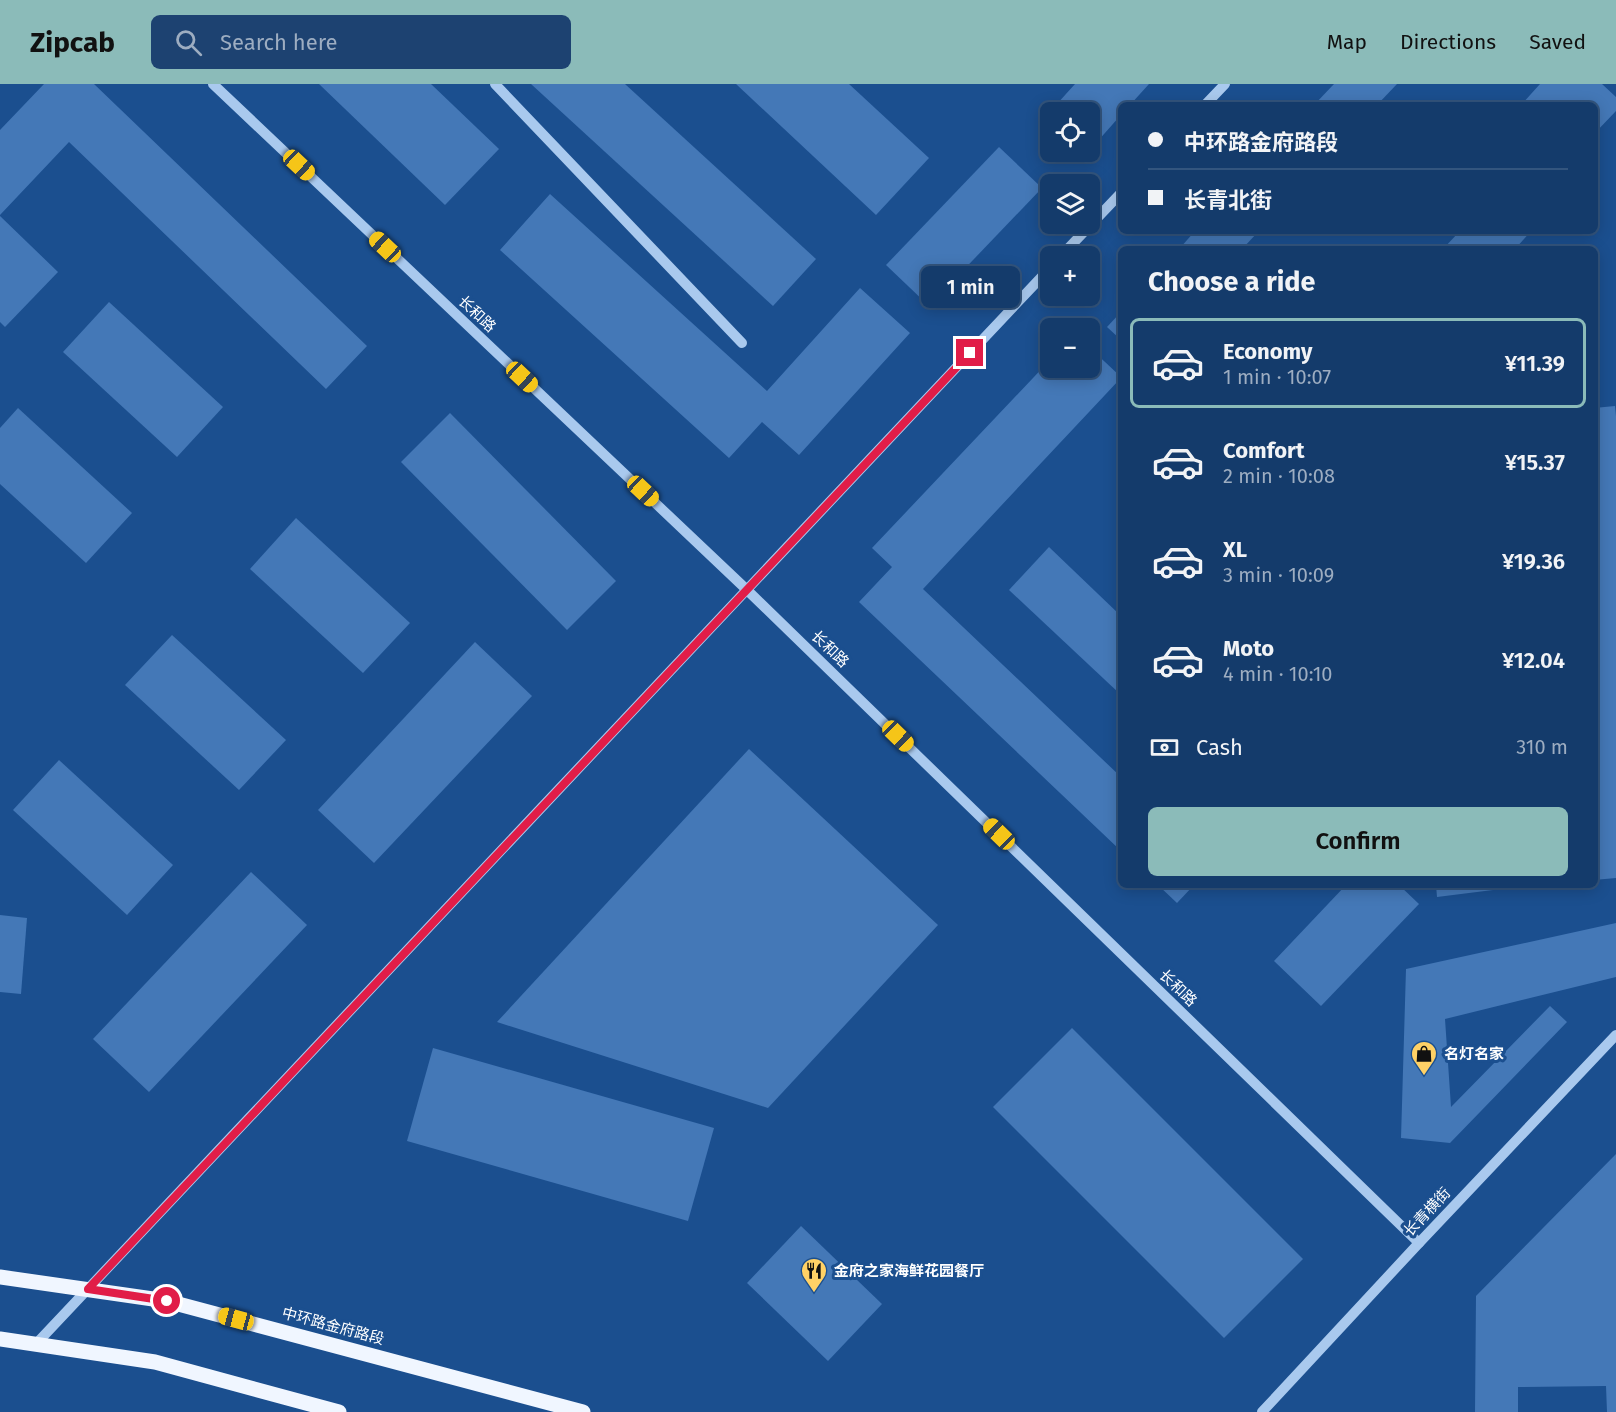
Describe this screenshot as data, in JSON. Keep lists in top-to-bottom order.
{
  "streets": {
    "main road": ["中环路金府路段"],
    "street": ["长和路", "长青横街"]
  },
  "crossings": [
    ["长和路", "长青横街"]
  ],
  "places": {
    "shop": ["名灯名家"],
    "restaurant": ["金府之家海鲜花园餐厅"]
  },
  "page": {
    "header": "Zipcab",
    "search": "Search here",
    "nav": ["Map", "Directions", "Saved"],
    "map_buttons": ["+", "−"],
    "banner": ["中环路金府路段", "长青北街"],
    "heading": "Choose a ride",
    "bubble": "1 min",
    "list": [
      {
        "name": "Economy",
        "note": "1 min · 10:07",
        "value": "¥11.39"
      },
      {
        "name": "Comfort",
        "note": "2 min · 10:08",
        "value": "¥15.37"
      },
      {
        "name": "XL",
        "note": "3 min · 10:09",
        "value": "¥19.36"
      },
      {
        "name": "Moto",
        "note": "4 min · 10:10",
        "value": "¥12.04"
      }
    ],
    "pay": ["Cash", "310 m"],
    "buttons": "Confirm"
  }
}
